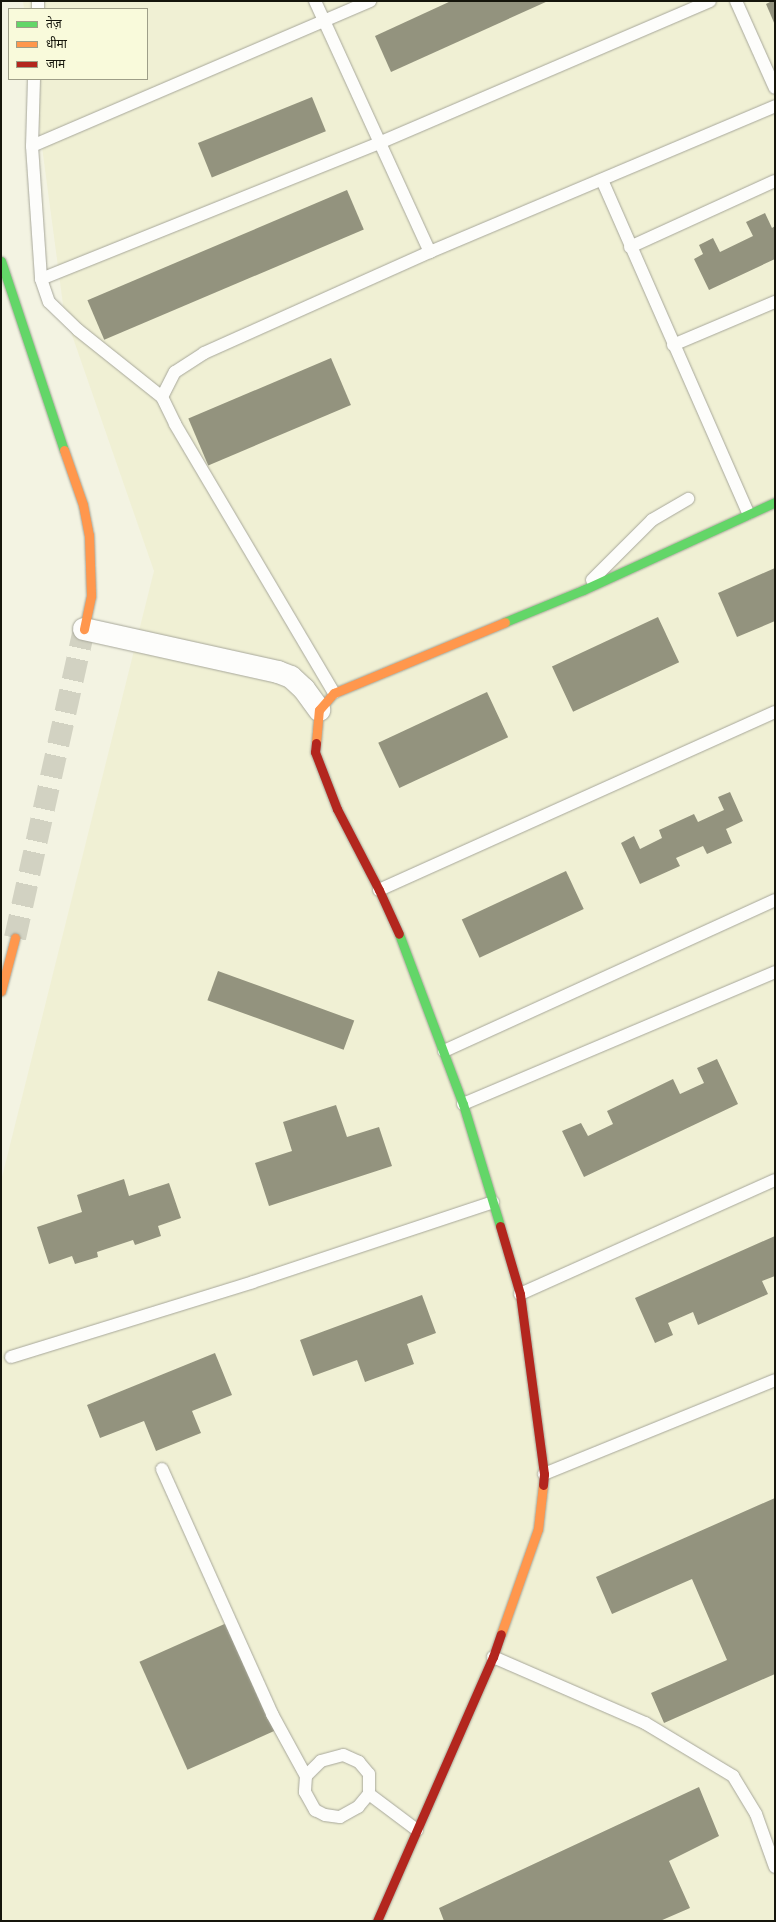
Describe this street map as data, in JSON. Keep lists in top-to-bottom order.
{
  "legend": ["तेज़", "धीमा", "जाम"]
}
